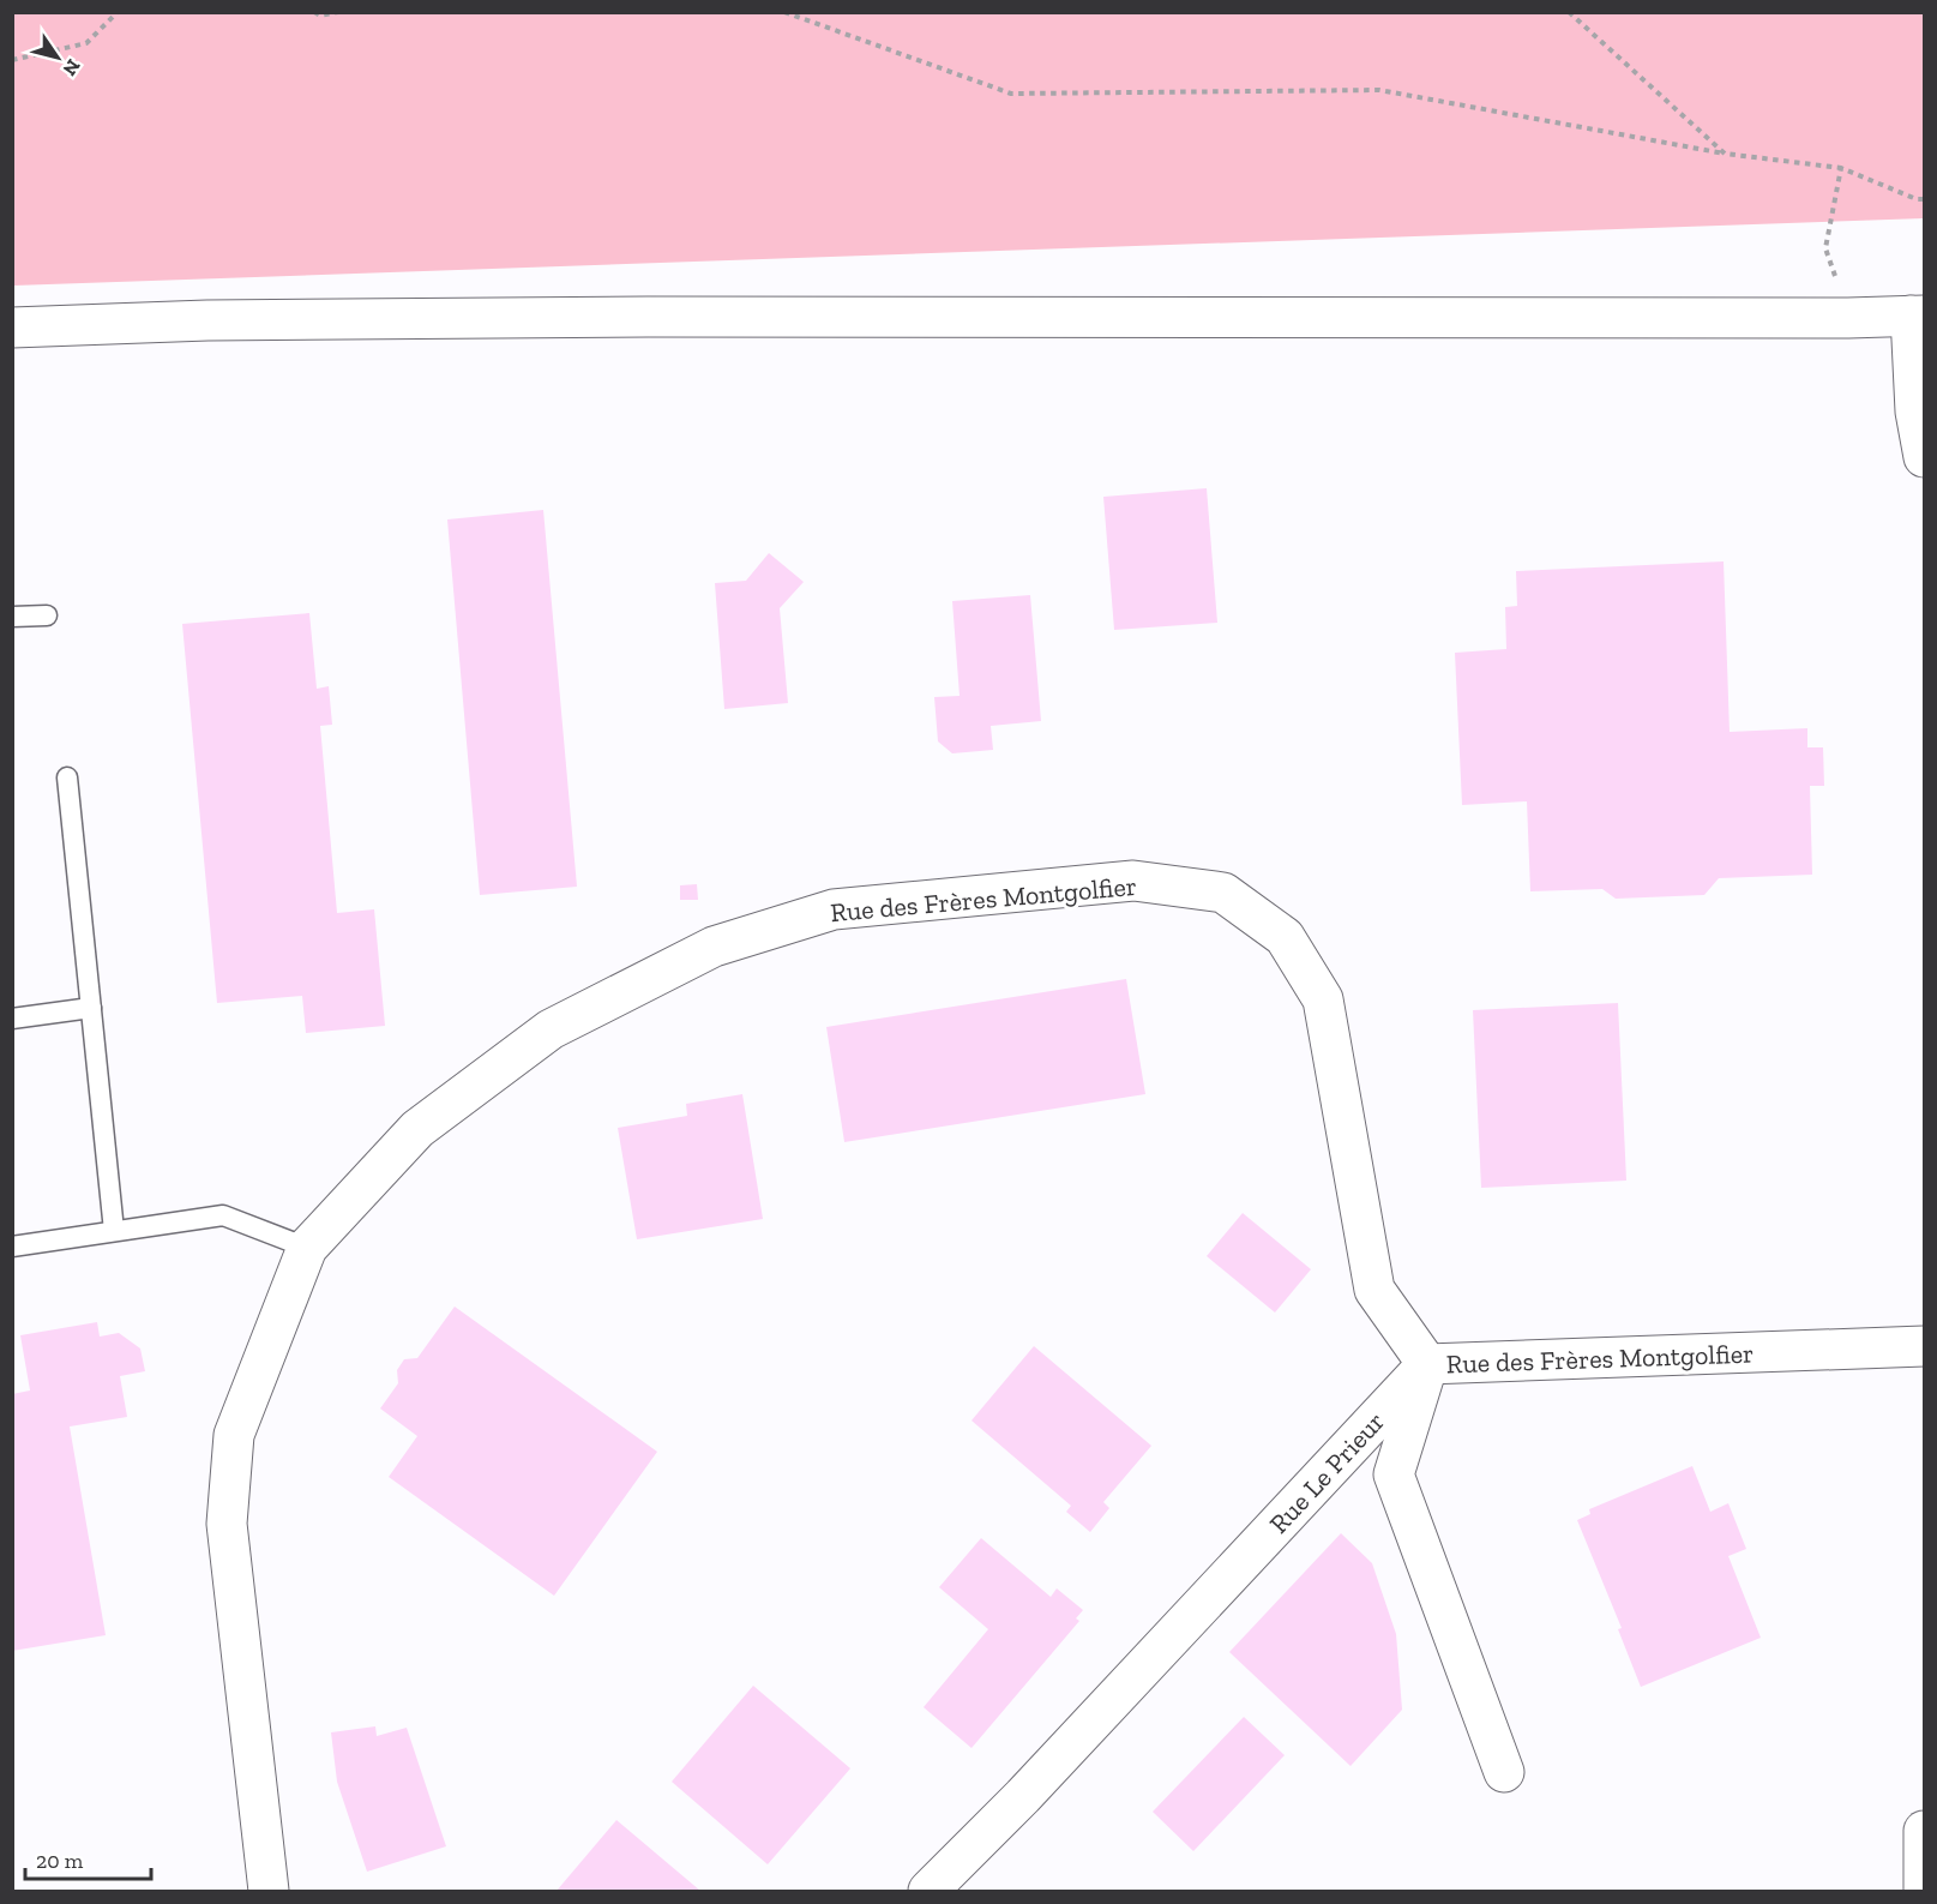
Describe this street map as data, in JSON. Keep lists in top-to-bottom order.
{
  "streets": {
    "street": ["Rue des Frères Montgolfier", "Rue Le Prieur"]
  },
  "crossings": [
    ["Rue des Frères Montgolfier", "Rue Le Prieur"]
  ],
  "scale_bar": "20 m",
  "north": "bottom right"
}
